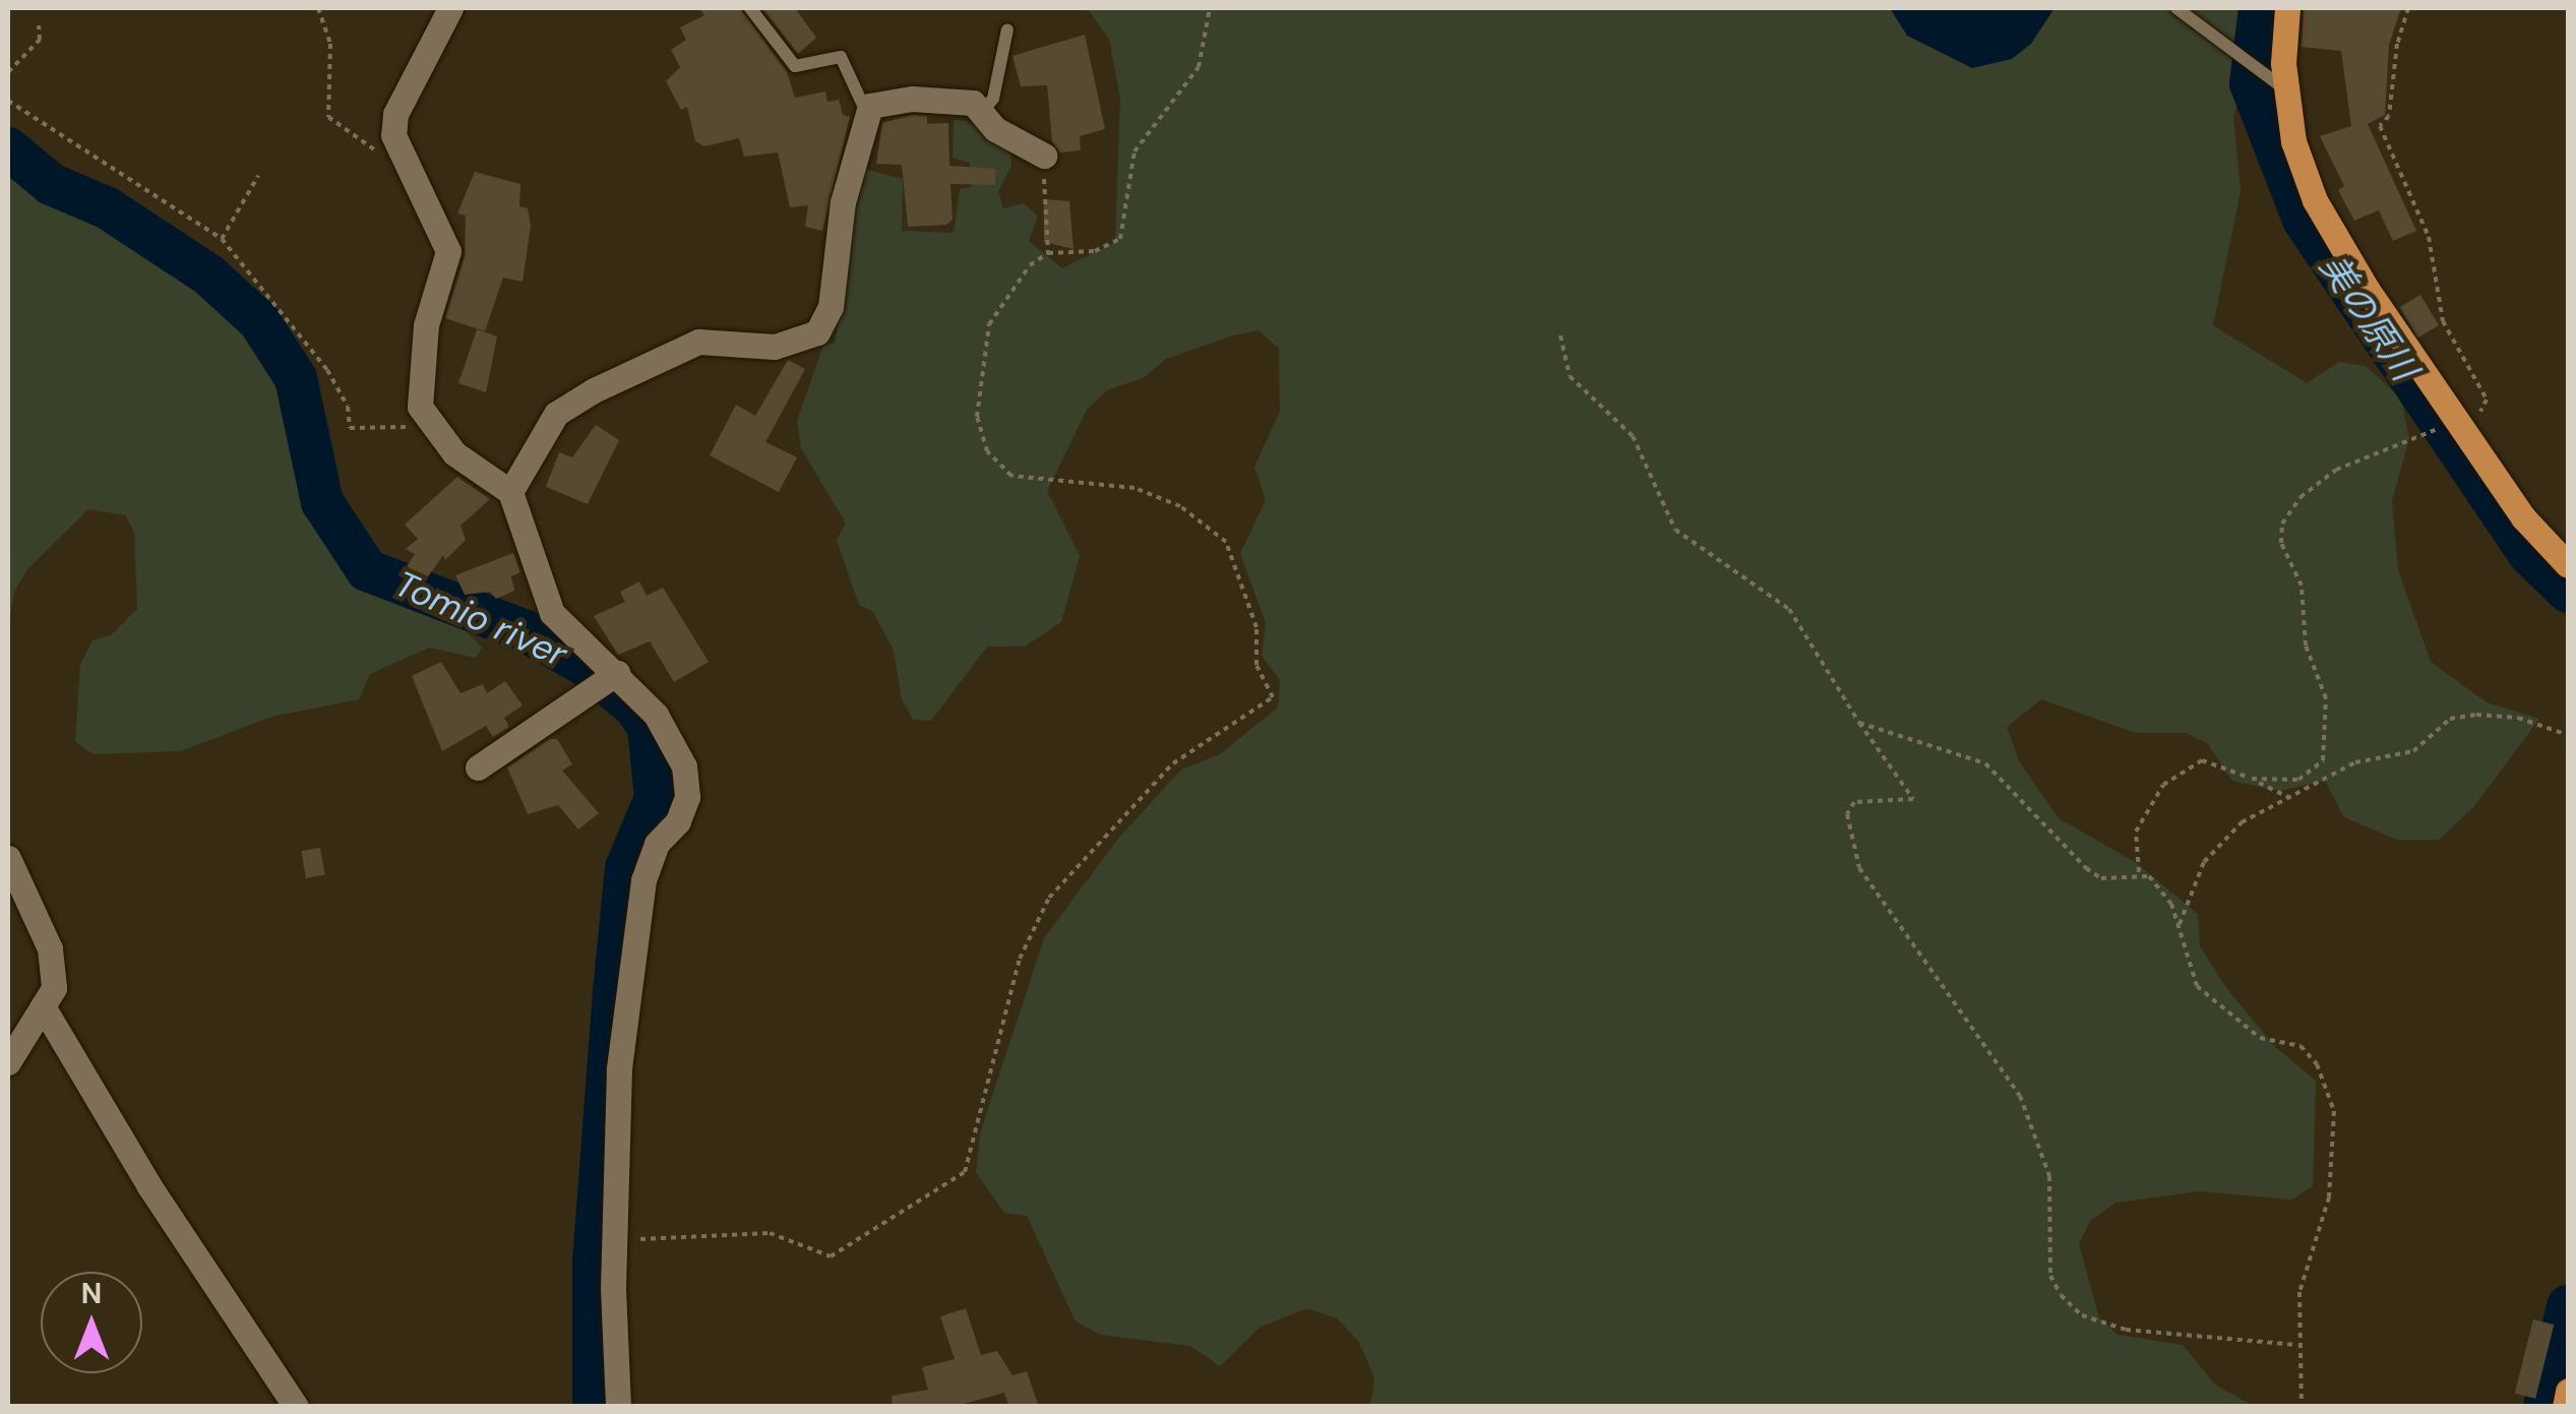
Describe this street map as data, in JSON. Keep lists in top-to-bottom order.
{
  "water": ["美の原川", "Tomio river"],
  "north": "top"
}
